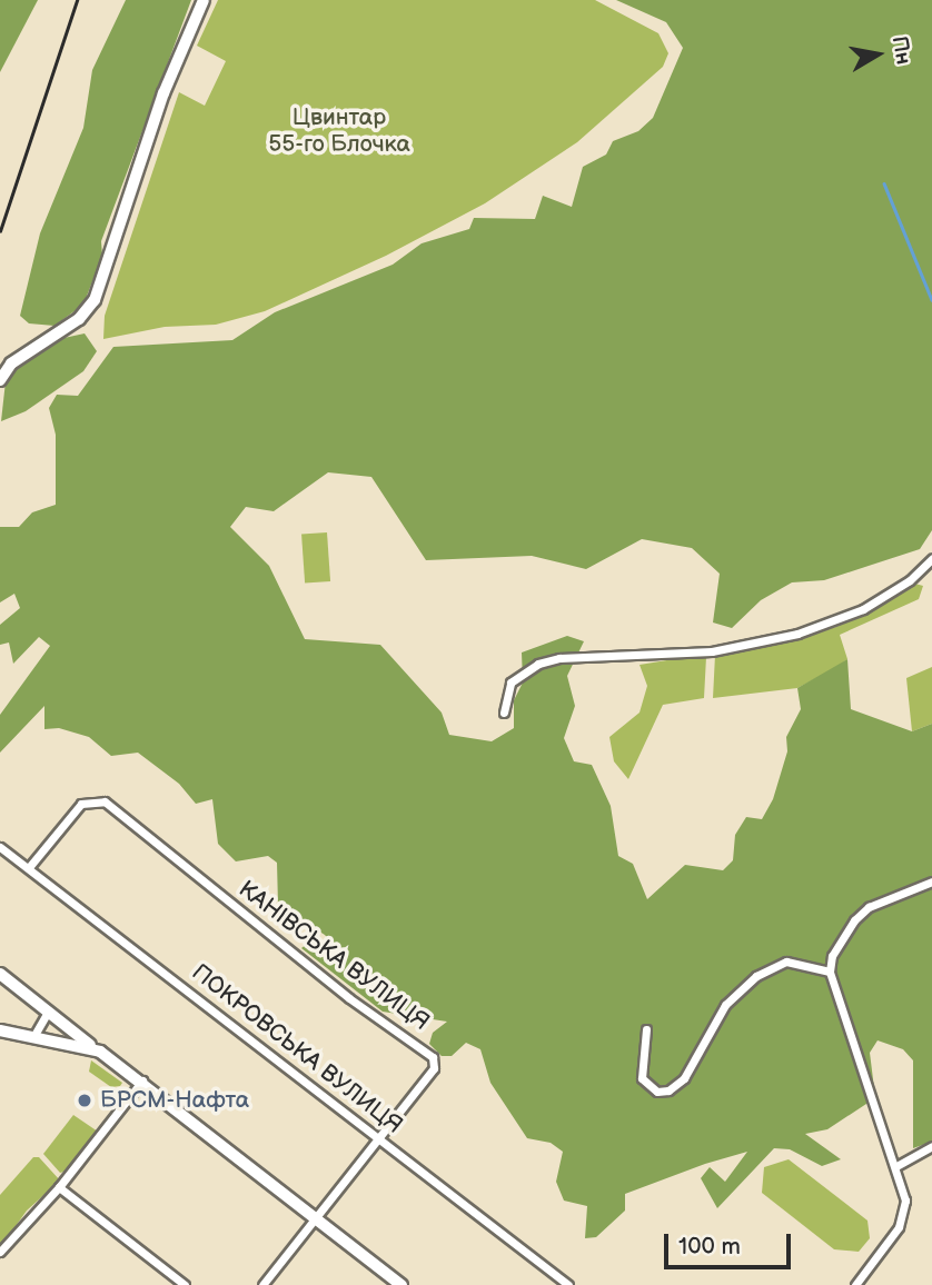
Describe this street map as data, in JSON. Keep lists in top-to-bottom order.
{
  "streets": {
    "street": ["КАНІВСЬКА ВУЛИЦЯ", "ПОКРОВСЬКА ВУЛИЦЯ"]
  },
  "crossings": [
    ["КАНІВСЬКА ВУЛИЦЯ", "ПОКРОВСЬКА ВУЛИЦЯ"]
  ],
  "parks": ["Цвинтар 55-го Блочка"],
  "places": ["БРСМ-Нафта"],
  "scale_bar": "100 m",
  "north": "right"
}
